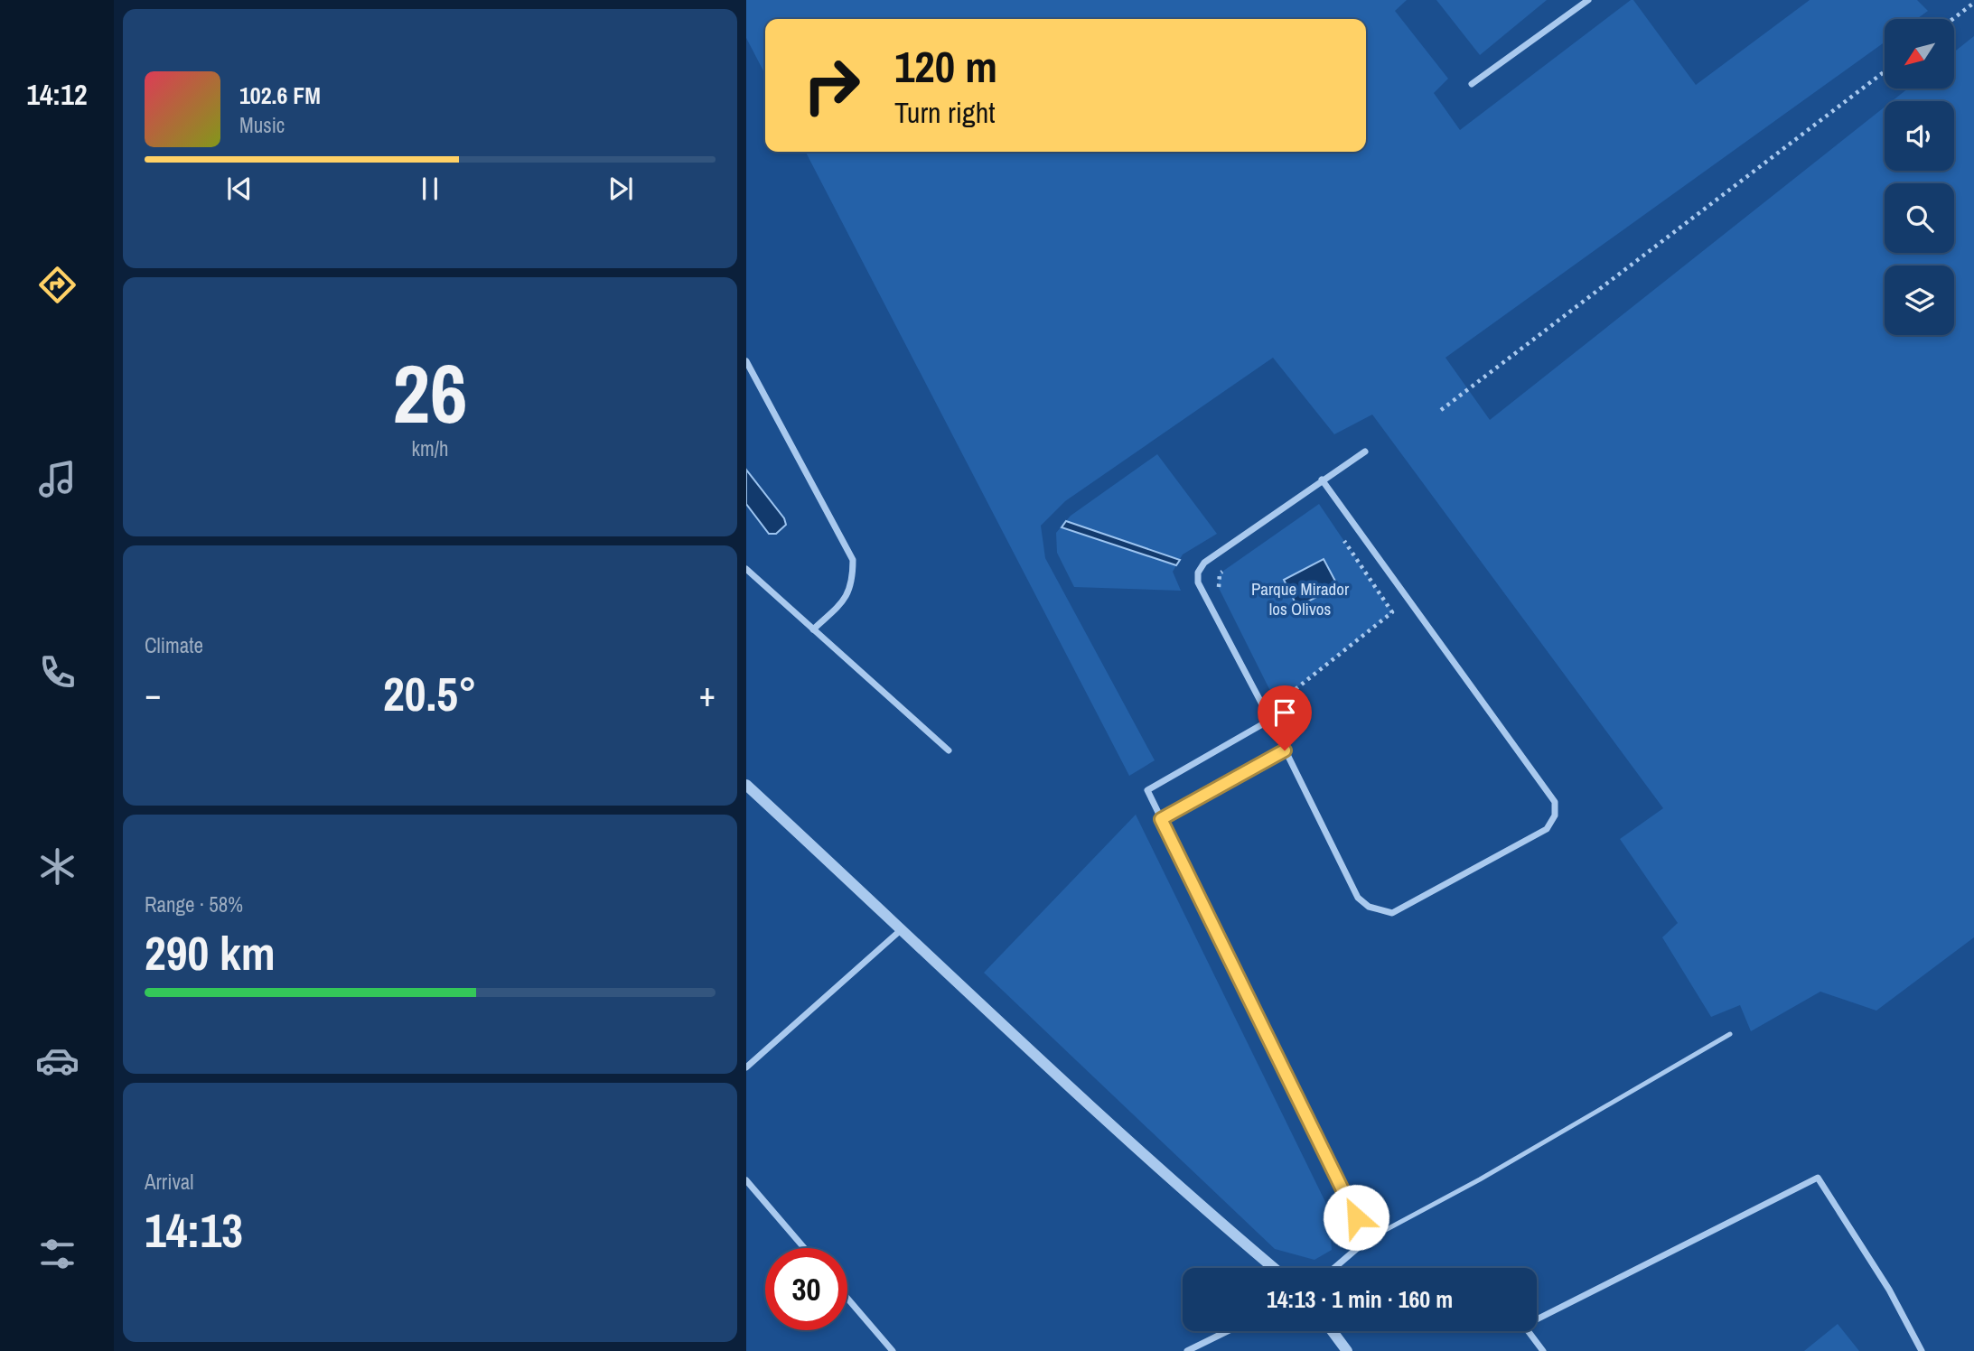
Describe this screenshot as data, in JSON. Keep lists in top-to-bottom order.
{
  "parks": ["Parque Mirador los Olivos"],
  "north": "bottom left",
  "page": {
    "tabs": "14:12",
    "turn": ["120 m", "Turn right"],
    "song": ["102.6 FM", "Music"],
    "tile": [
      ["26", "km/h"],
      "Climate",
      ["Range · 58%", "290 km"],
      ["Arrival", "14:13"]
    ],
    "heat": ["−", "20.5°", "+"],
    "limit": "30",
    "trip": "14:13 · 1 min · 160 m"
  }
}
